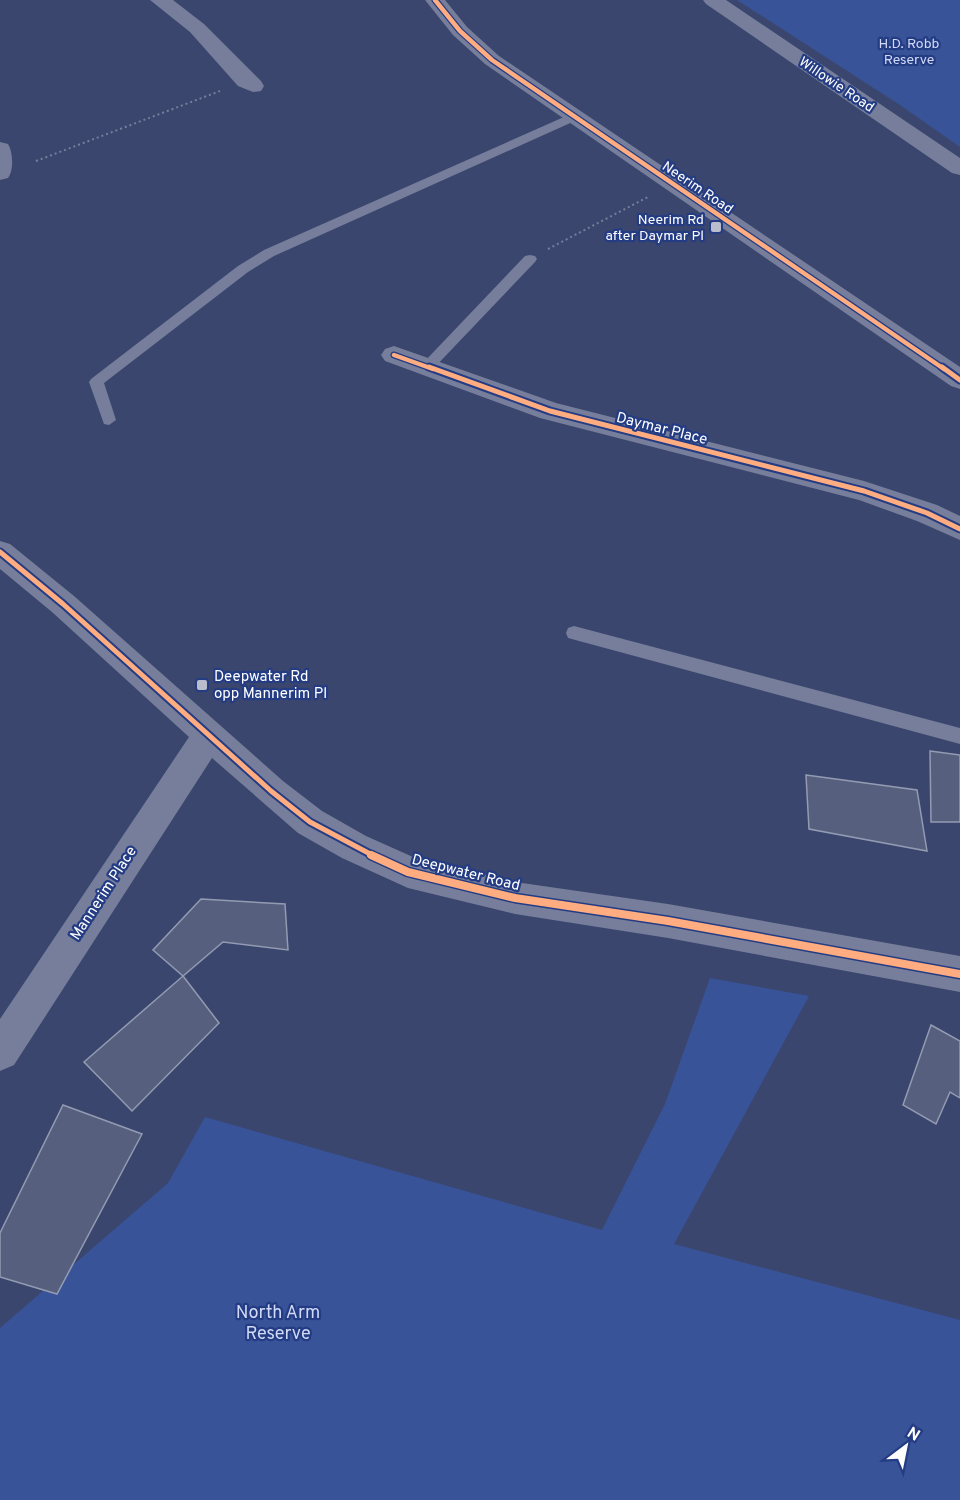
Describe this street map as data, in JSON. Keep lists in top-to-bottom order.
{
  "streets": {
    "street": [
      "Willowie Road",
      "Neerim Road",
      "Daymar Place",
      "Deepwater Road",
      "Mannerim Place"
    ]
  },
  "crossings": [
    ["Deepwater Road", "Mannerim Place"]
  ],
  "parks": ["H.D. Robb Reserve", "North Arm Reserve"],
  "places": {
    "transit": ["Neerim Rd after Daymar Pl", "Deepwater Rd opp Mannerim Pl"]
  },
  "north": "top right"
}
